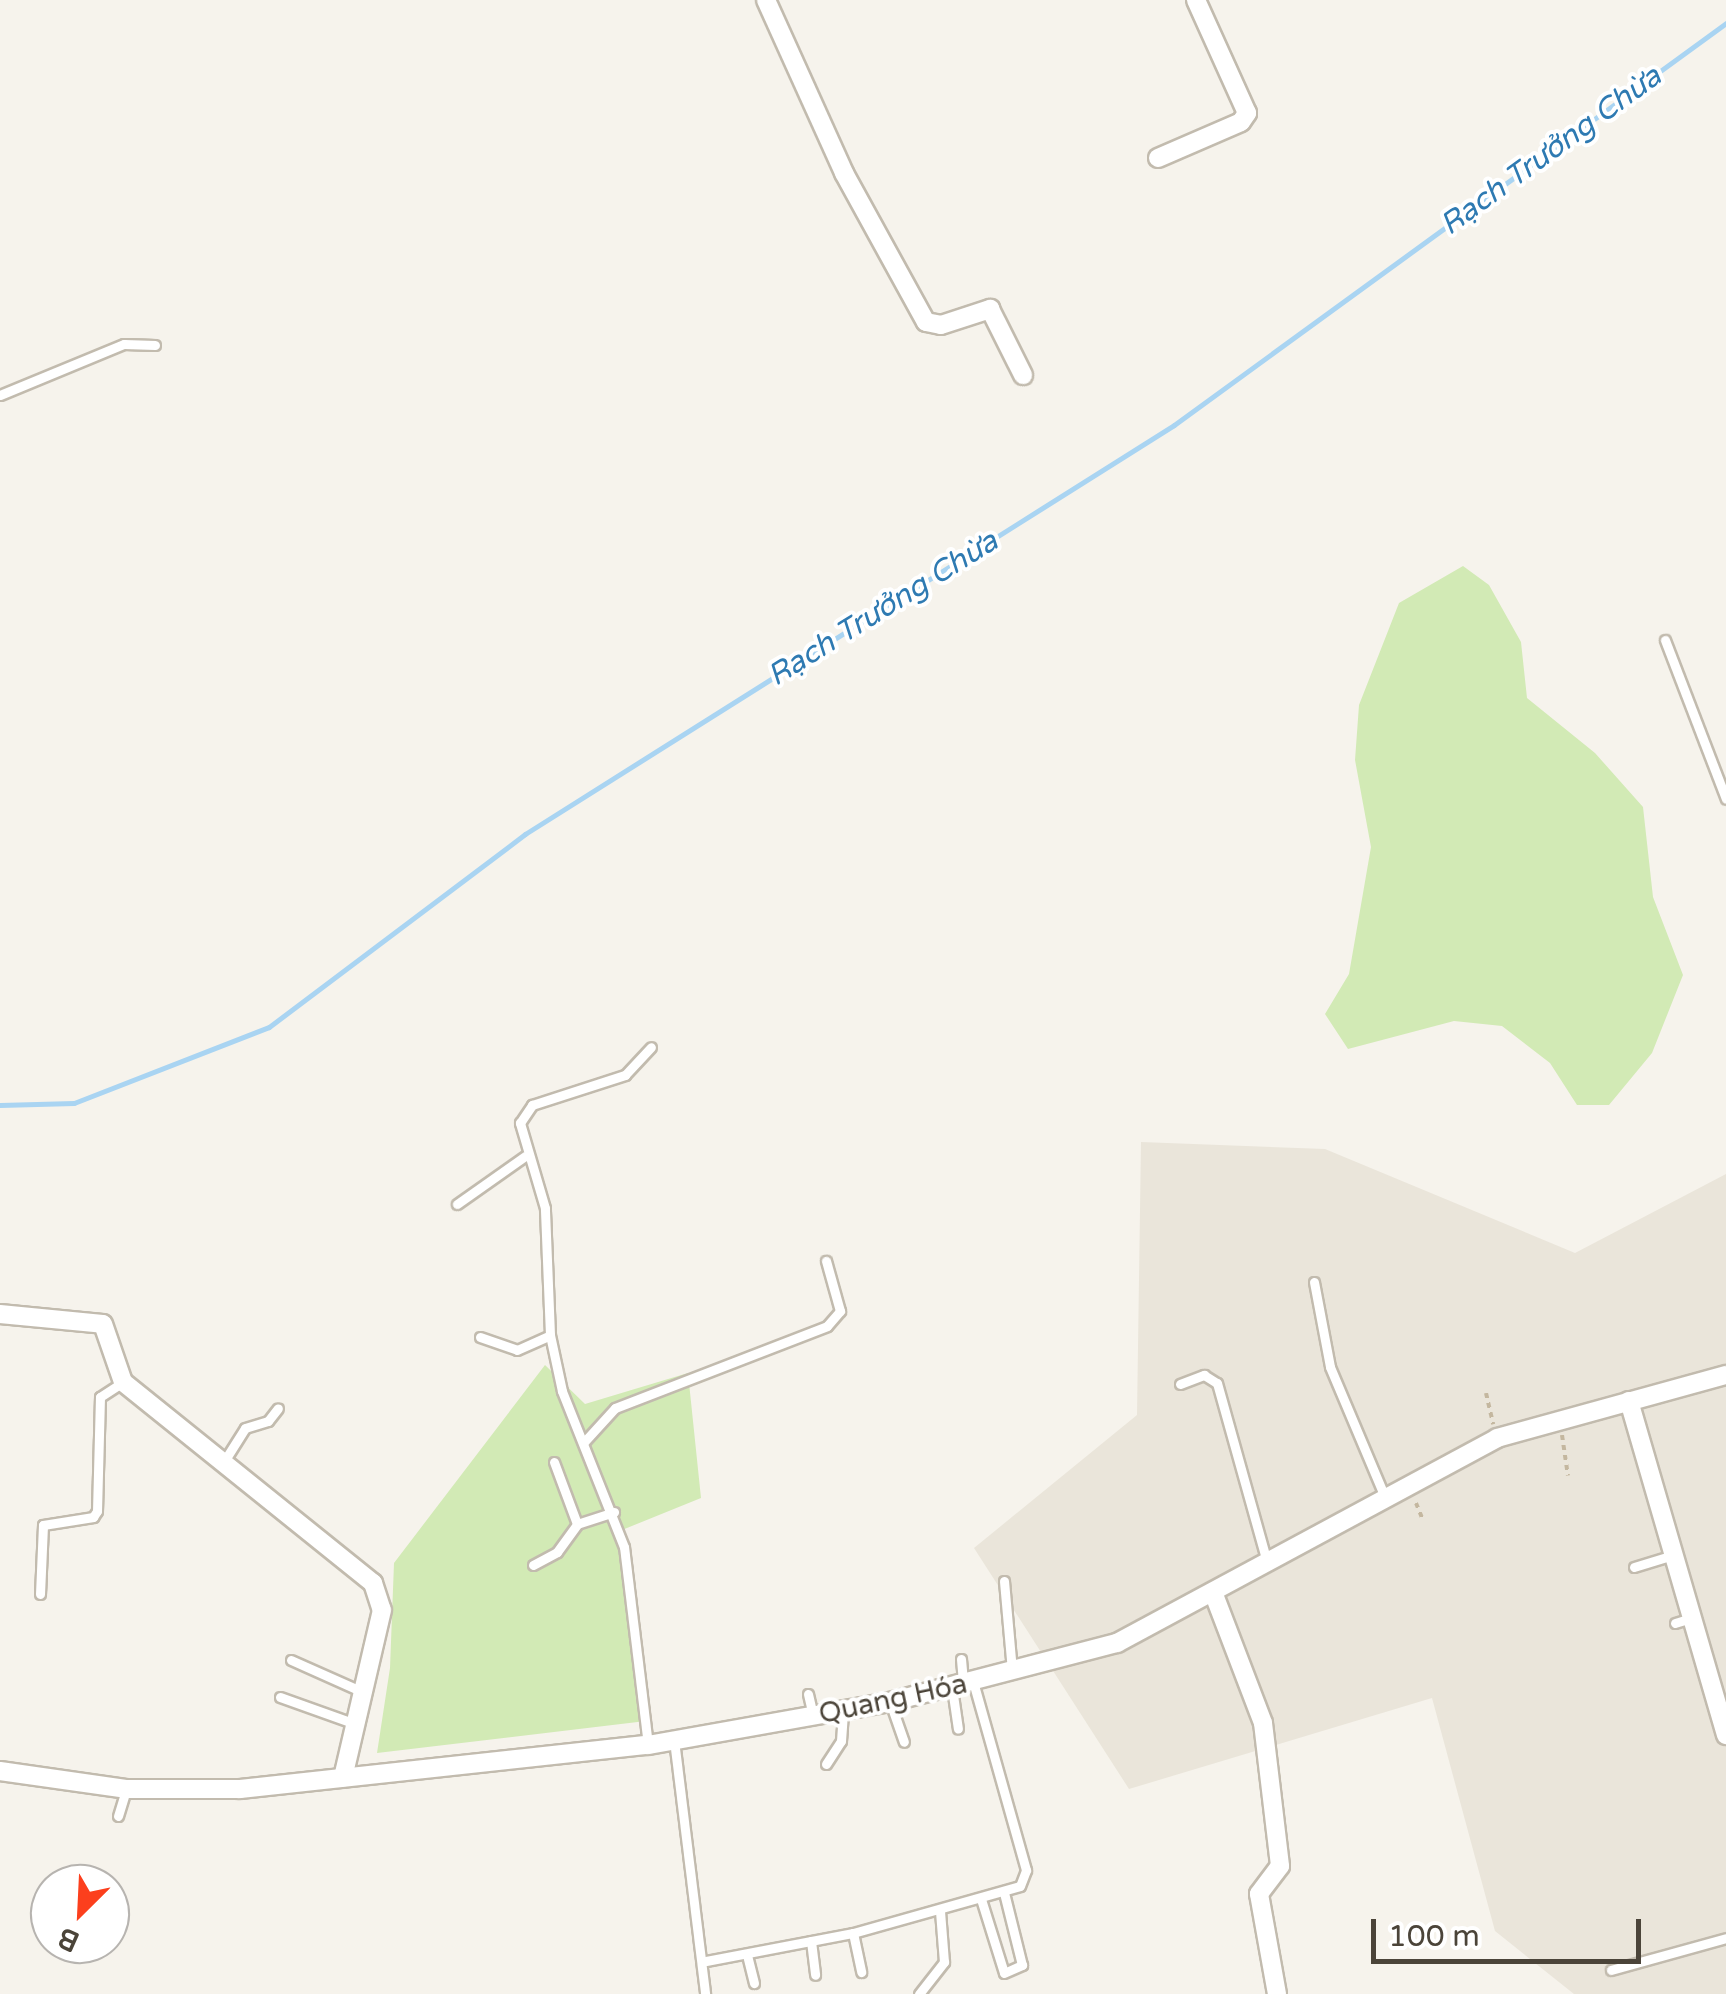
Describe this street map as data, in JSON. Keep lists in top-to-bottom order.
{
  "streets": {
    "street": ["Quang Hóa"]
  },
  "water": ["Rạch Trưởng Chừa"],
  "scale_bar": "100 m",
  "north": "bottom left"
}
